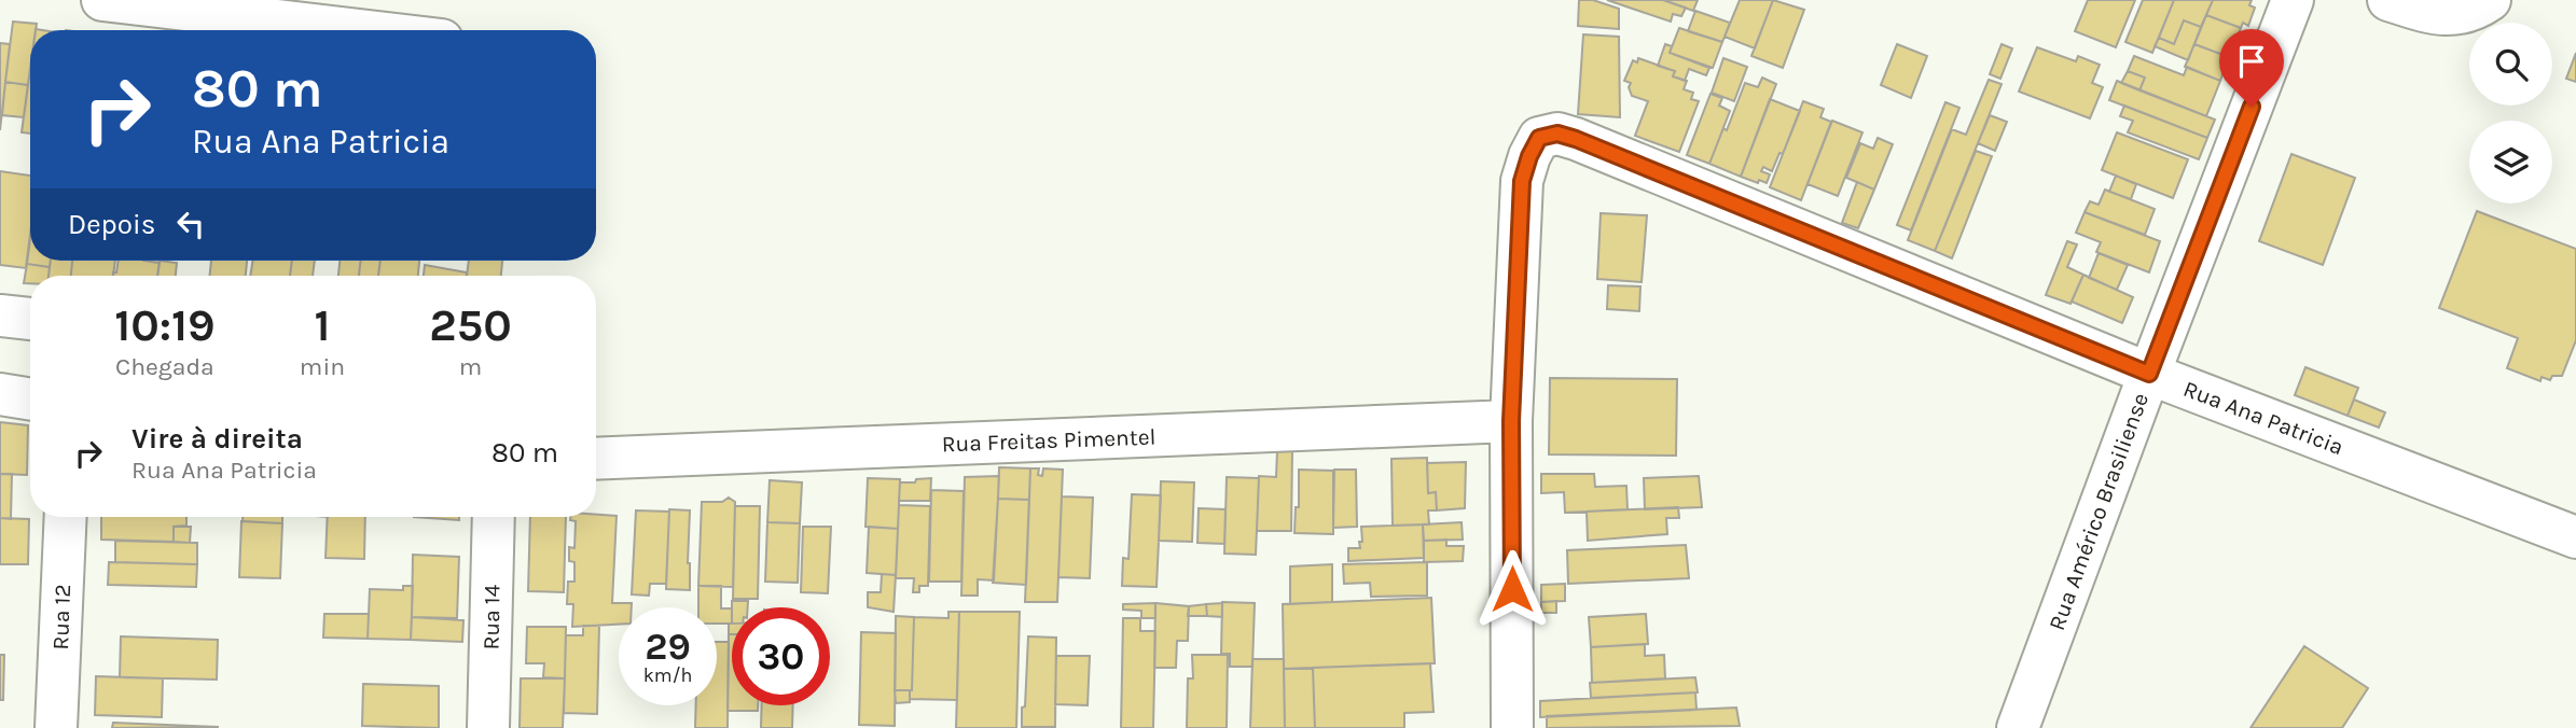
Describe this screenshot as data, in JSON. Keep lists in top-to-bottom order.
{
  "streets": {
    "street": [
      "Rua Ana Patricia",
      "Rua Freitas Pimentel",
      "Rua Américo Brasiliense",
      "Rua 12",
      "Rua 14"
    ]
  },
  "crossings": [
    ["Rua Ana Patricia", "Rua Freitas Pimentel"],
    ["Rua Ana Patricia", "Rua Américo Brasiliense"]
  ],
  "page": {
    "turn": ["80 m", "Rua Ana Patricia"],
    "then": "Depois",
    "eta": [
      "10:19",
      "Chegada",
      "1",
      "min",
      "250",
      "m"
    ],
    "list": [
      {
        "name": "Vire à direita",
        "note": "Rua Ana Patricia",
        "value": "80 m"
      }
    ],
    "speed": "29 km/h",
    "limit": "30"
  }
}
